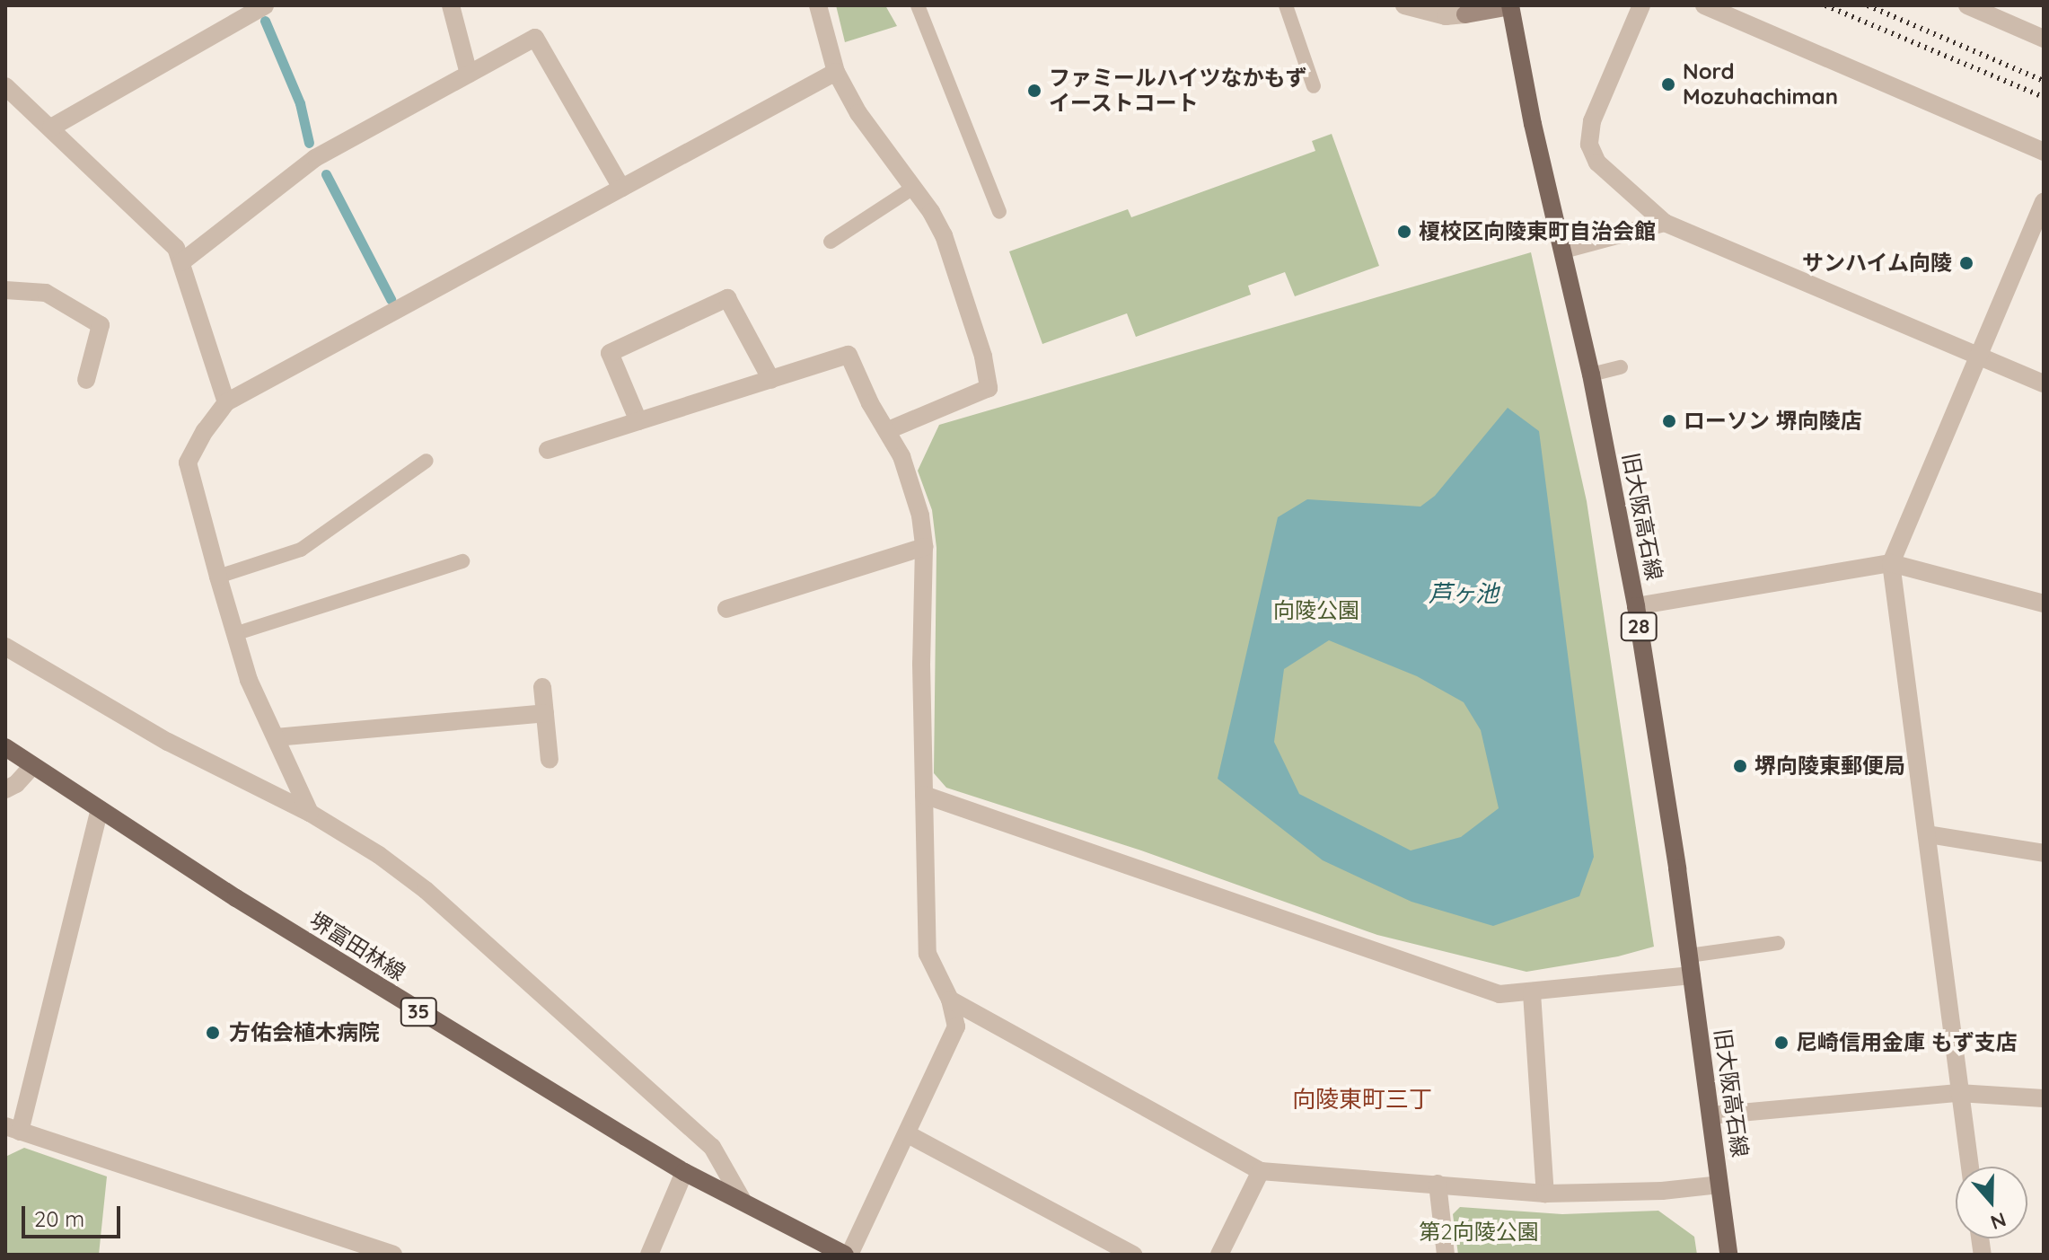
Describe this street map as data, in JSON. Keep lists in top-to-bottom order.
{
  "streets": {
    "main road": [
      "旧大阪高石線",
      "28",
      "堺富田林線",
      "35"
    ]
  },
  "districts": ["向陵東町三丁"],
  "water": ["芦ヶ池"],
  "parks": ["向陵公園", "第2向陵公園"],
  "places": [
    "Nord Mozuhachiman",
    "ファミールハイツなかもず イーストコート",
    "榎校区向陵東町自治会館",
    "サンハイム向陵",
    "ローソン 堺向陵店",
    "堺向陵東郵便局",
    "方佑会植木病院",
    "尼崎信用金庫 もず支店"
  ],
  "scale_bar": "20 m",
  "north": "bottom"
}
